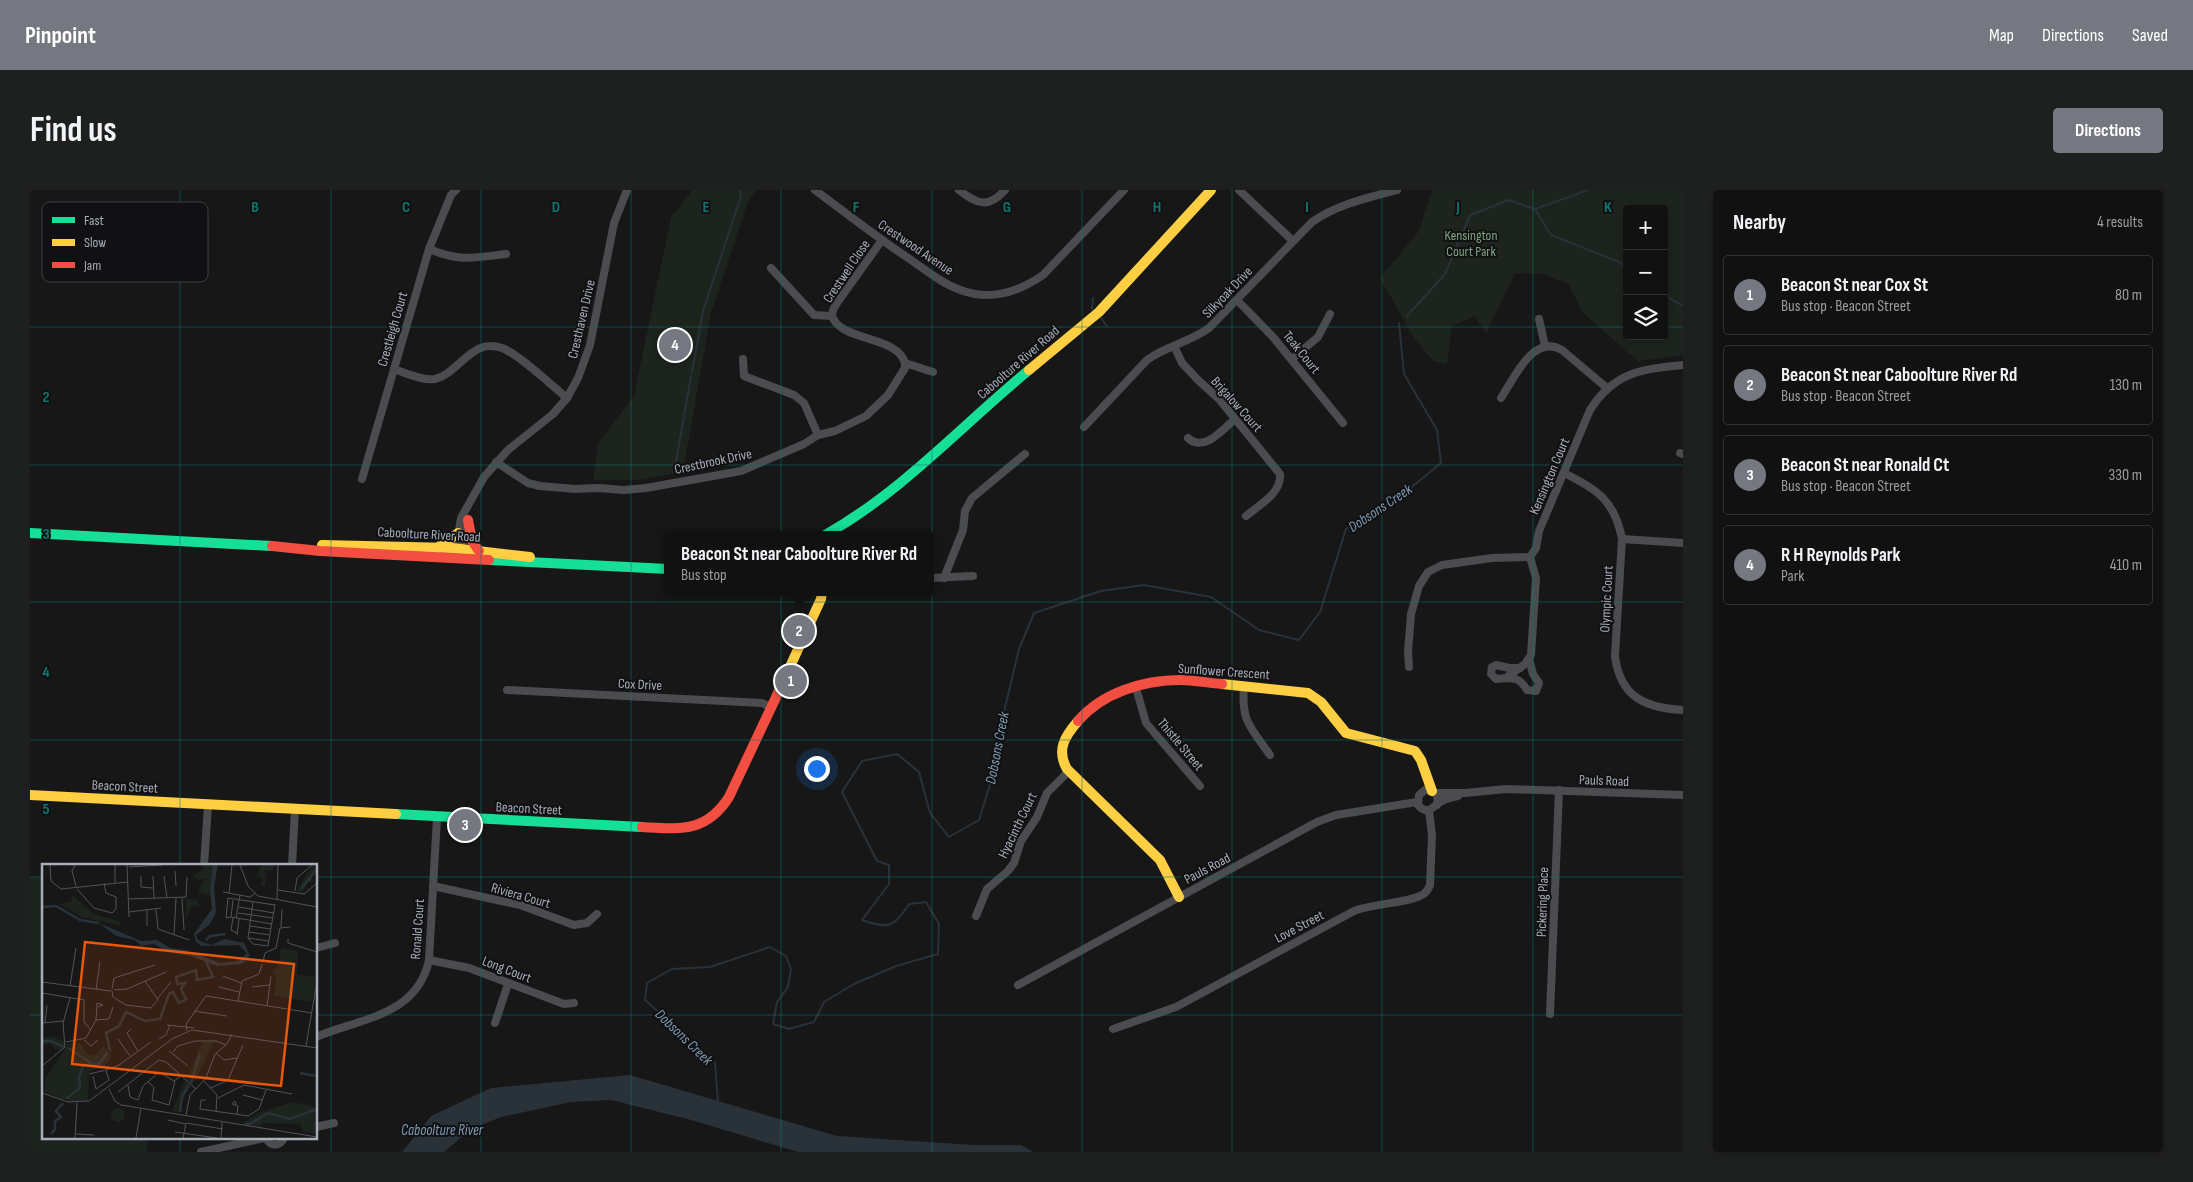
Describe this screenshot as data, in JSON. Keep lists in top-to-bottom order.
{
  "streets": {
    "street": [
      "Crestwood Avenue",
      "Crestwell Close",
      "Silkyoak Drive",
      "Cresthaven Drive",
      "Crestleigh Court",
      "Teak Court",
      "Caboolture River Road",
      "Brigalow Court",
      "Crestbrook Drive",
      "Kensington Court",
      "Olympic Court",
      "Sunflower Crescent",
      "Cox Drive",
      "Thistle Street",
      "Pauls Road",
      "Beacon Street",
      "Hyacinth Court",
      "Riviera Court",
      "Pickering Place",
      "Love Street",
      "Ronald Court",
      "Long Court"
    ]
  },
  "crossings": [
    ["Crestwood Avenue", "Crestwell Close"],
    ["Crestwell Close", "Crestbrook Drive"],
    ["Silkyoak Drive", "Teak Court"],
    ["Silkyoak Drive", "Brigalow Court"],
    ["Cresthaven Drive", "Caboolture River Road"],
    ["Cresthaven Drive", "Crestbrook Drive"],
    ["Kensington Court", "Olympic Court"],
    ["Sunflower Crescent", "Thistle Street"],
    ["Sunflower Crescent", "Pauls Road"],
    ["Sunflower Crescent", "Hyacinth Court"],
    ["Sunflower Crescent", "Love Street"],
    ["Cox Drive", "Beacon Street"],
    ["Pauls Road", "Pickering Place"],
    ["Pauls Road", "Love Street"],
    ["Beacon Street", "Ronald Court"],
    ["Riviera Court", "Ronald Court"],
    ["Ronald Court", "Long Court"]
  ],
  "water": ["Dobsons Creek", "Caboolture River"],
  "parks": ["Kensington Court Park"],
  "legend": ["Fast", "Slow", "Jam"],
  "page": {
    "header": "Pinpoint",
    "nav": ["Map", "Directions", "Saved"],
    "buttons": "Directions",
    "title": "Find us",
    "heading": ["Nearby", "4 results"],
    "map_buttons": ["+", "−"],
    "list": [
      {
        "mark": "1",
        "name": "Beacon St near Cox St",
        "note": "Bus stop · Beacon Street",
        "value": "80 m"
      },
      {
        "mark": "2",
        "name": "Beacon St near Caboolture River Rd",
        "note": "Bus stop · Beacon Street",
        "value": "130 m"
      },
      {
        "mark": "3",
        "name": "Beacon St near Ronald Ct",
        "note": "Bus stop · Beacon Street",
        "value": "330 m"
      },
      {
        "mark": "4",
        "name": "R H Reynolds Park",
        "note": "Park",
        "value": "410 m"
      }
    ],
    "pins": [
      "4",
      "2",
      "1",
      "3"
    ],
    "popup": ["Beacon St near Caboolture River Rd", "Bus stop"]
  },
  "grid": {
    "columns": [
      "B",
      "C",
      "D",
      "E",
      "F",
      "G",
      "H",
      "I",
      "J",
      "K"
    ],
    "rows": [
      "2",
      "3",
      "4",
      "5"
    ]
  }
}
